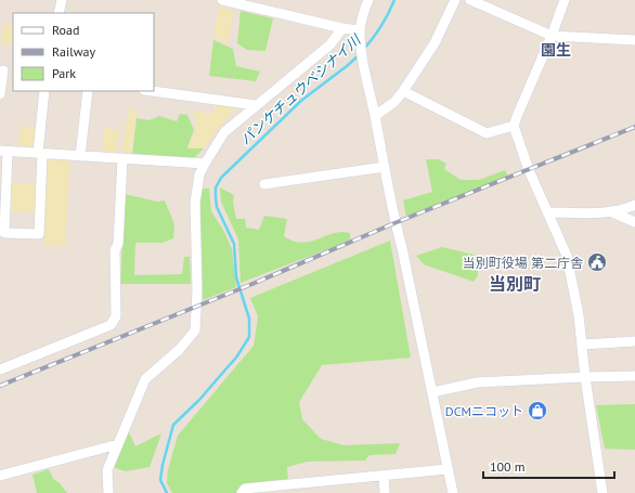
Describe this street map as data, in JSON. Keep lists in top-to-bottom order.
{
  "districts": ["園生", "当別町"],
  "water": ["パンケチュウベシナイ川"],
  "places": {
    "public building": ["当別町役場 第二庁舎"],
    "shop": ["DCMニコット"]
  },
  "legend": ["Road", "Railway", "Park"],
  "scale_bar": "100 m"
}
